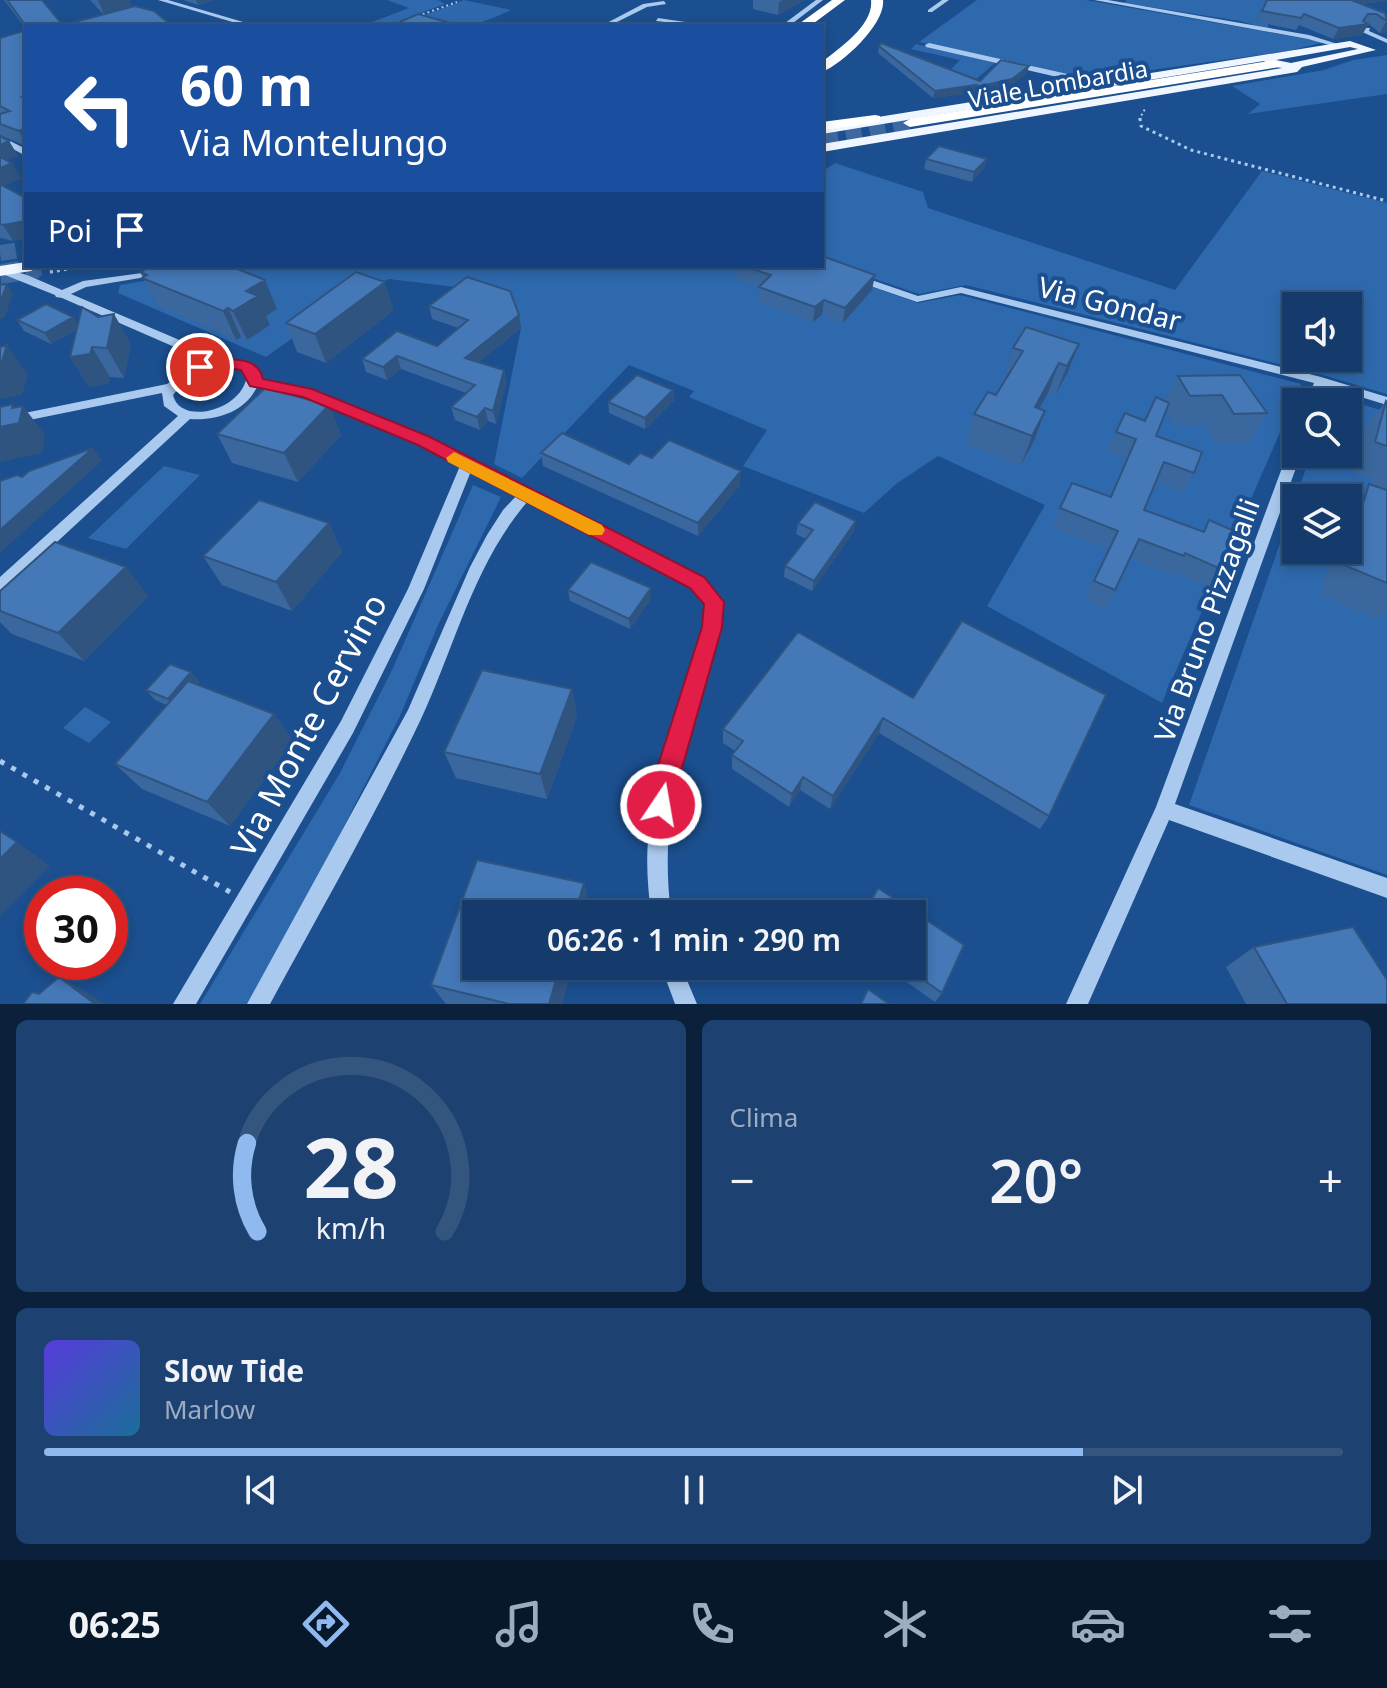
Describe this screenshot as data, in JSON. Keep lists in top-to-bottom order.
{
  "streets": {
    "main road": ["Viale Lombardia"],
    "street": ["Via Gondar", "Via Bruno Pizzagalli", "Via Monte Cervino"]
  },
  "page": {
    "turn": ["60 m", "Via Montelungo"],
    "then": "Poi",
    "limit": "30",
    "trip": "06:26 · 1 min · 290 m",
    "tile": "Clima",
    "heat": ["−", "20°", "+"],
    "song": ["Slow Tide", "Marlow"],
    "tabs": "06:25",
    "gauge": ["28", "km/h"]
  }
}
